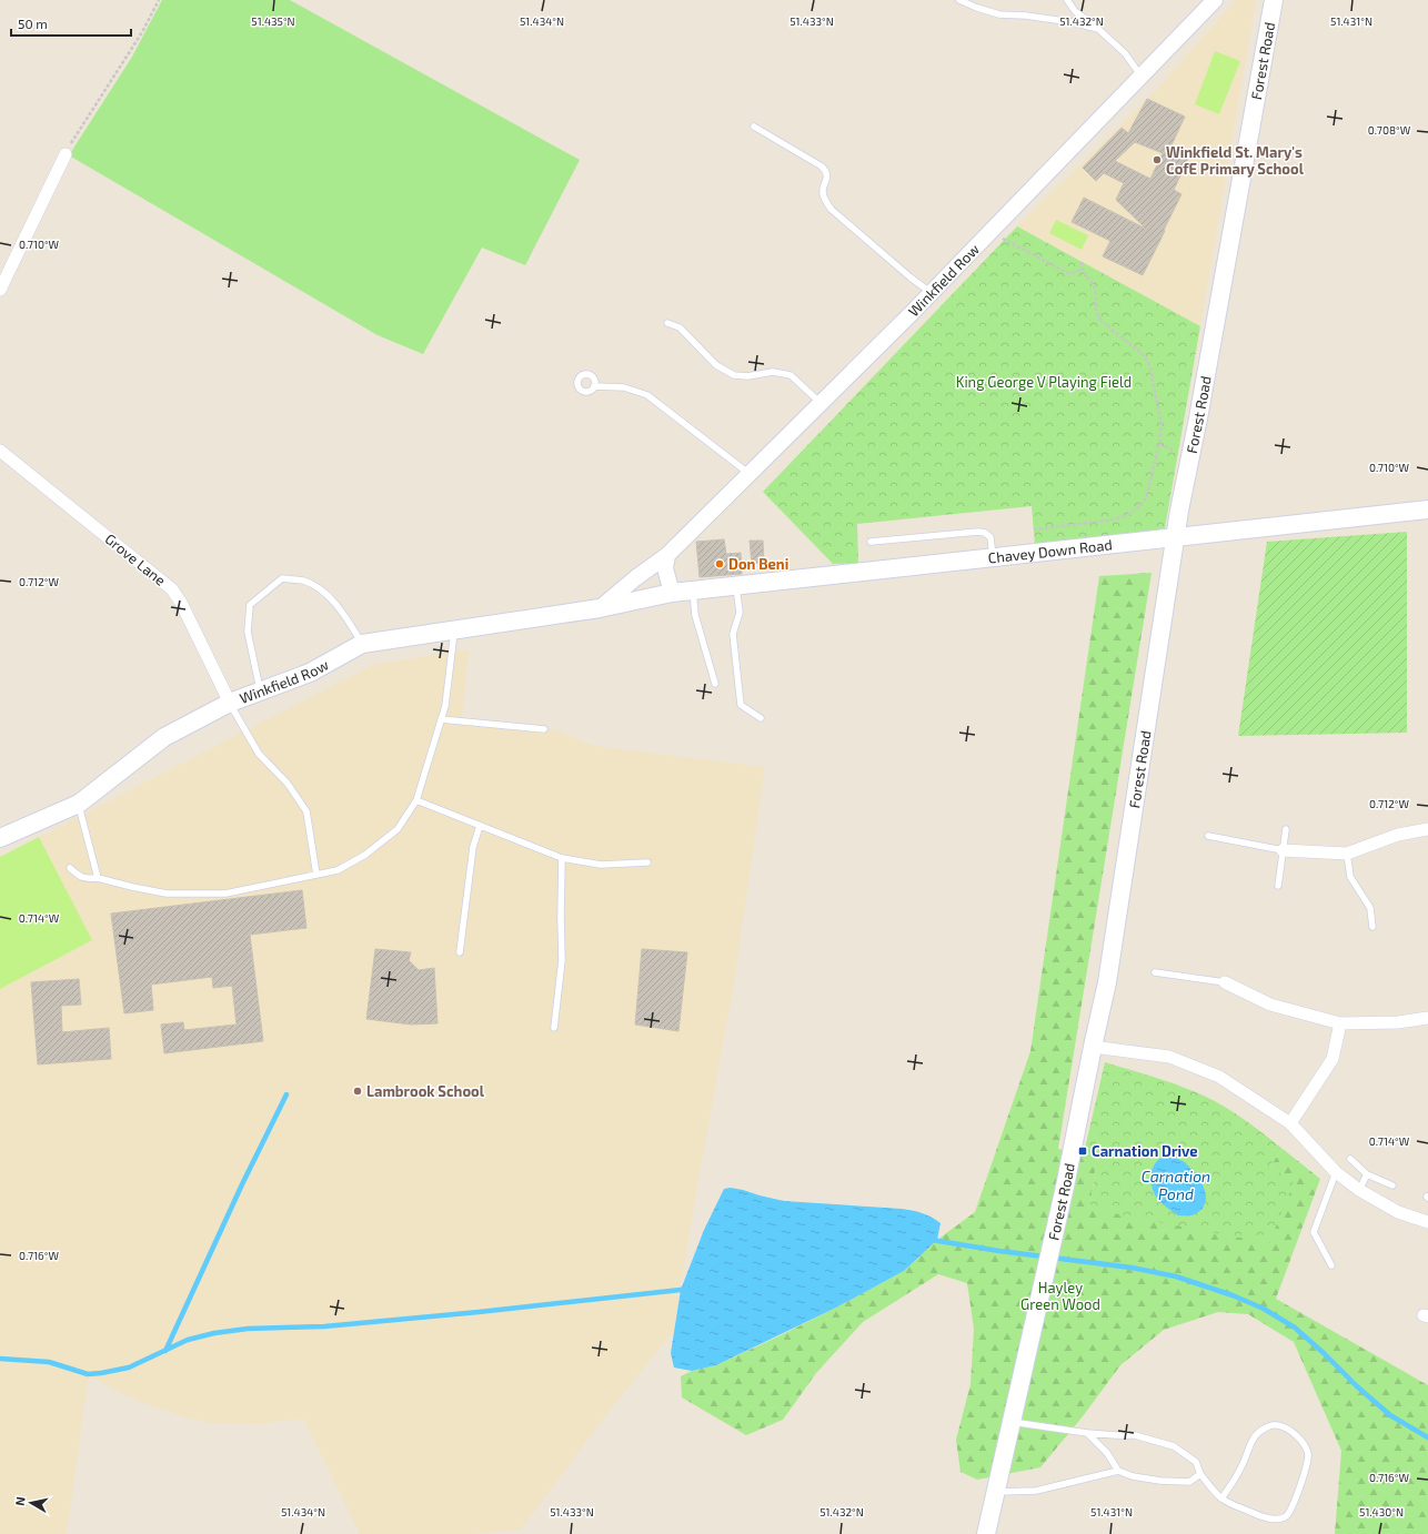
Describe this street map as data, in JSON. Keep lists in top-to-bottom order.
{
  "streets": {
    "main road": ["Forest Road", "Winkfield Row", "Chavey Down Road"],
    "street": ["Grove Lane"]
  },
  "crossings": [
    ["Forest Road", "Chavey Down Road"],
    ["Winkfield Row", "Chavey Down Road"],
    ["Winkfield Row", "Grove Lane"]
  ],
  "water": ["Carnation Pond"],
  "parks": ["King George V Playing Field", "Hayley Green Wood"],
  "places": {
    "other": ["Winkfield St. Mary's CofE Primary School", "Don Beni", "Lambrook School"],
    "transit": ["Carnation Drive"]
  },
  "scale_bar": "50 m",
  "north": "left",
  "coordinates": [
    "51.435°N",
    "51.434°N",
    "51.433°N",
    "51.432°N",
    "51.431°N",
    "0.708°W",
    "0.710°W",
    "0.712°W",
    "0.714°W",
    "0.716°W",
    "51.430°N"
  ]
}
